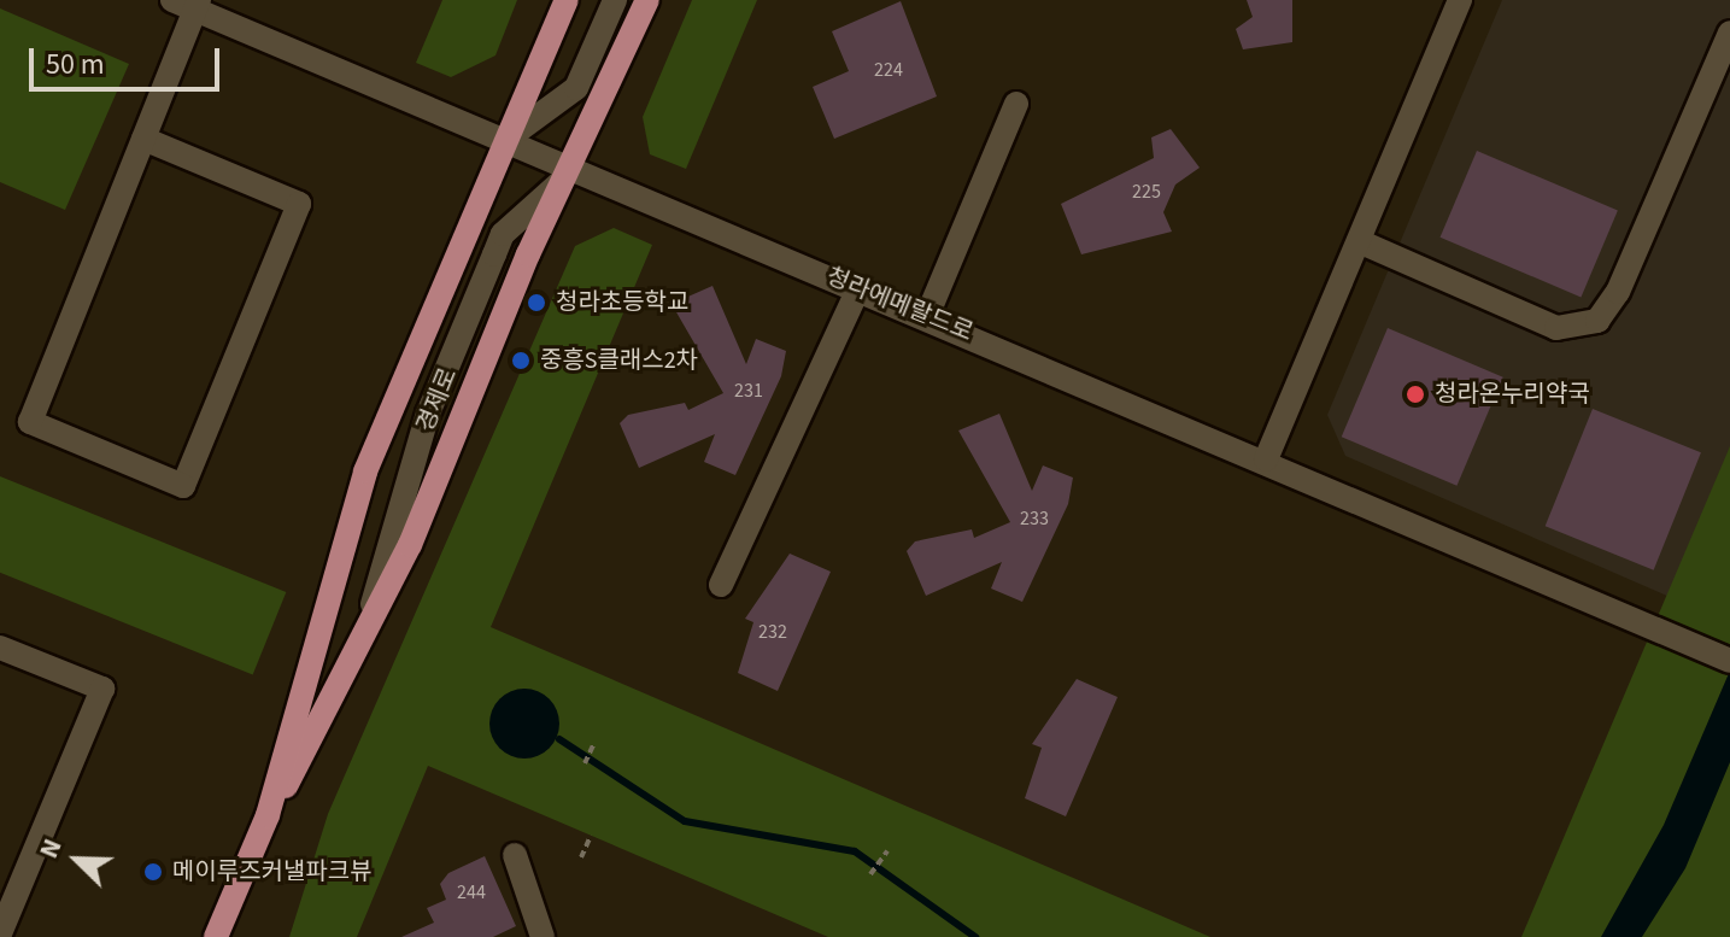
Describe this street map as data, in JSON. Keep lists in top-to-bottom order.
{
  "streets": {
    "main road": ["경제로"],
    "street": ["청라에메랄드로"]
  },
  "crossings": [
    ["청라에메랄드로", "경제로"]
  ],
  "places": [
    "청라초등학교",
    "중흥S클래스2차",
    "청라온누리약국",
    "메이루즈커낼파크뷰"
  ],
  "house_numbers": [
    "224",
    "225",
    "231",
    "233",
    "232",
    "244"
  ],
  "scale_bar": "50 m",
  "north": "top left"
}
